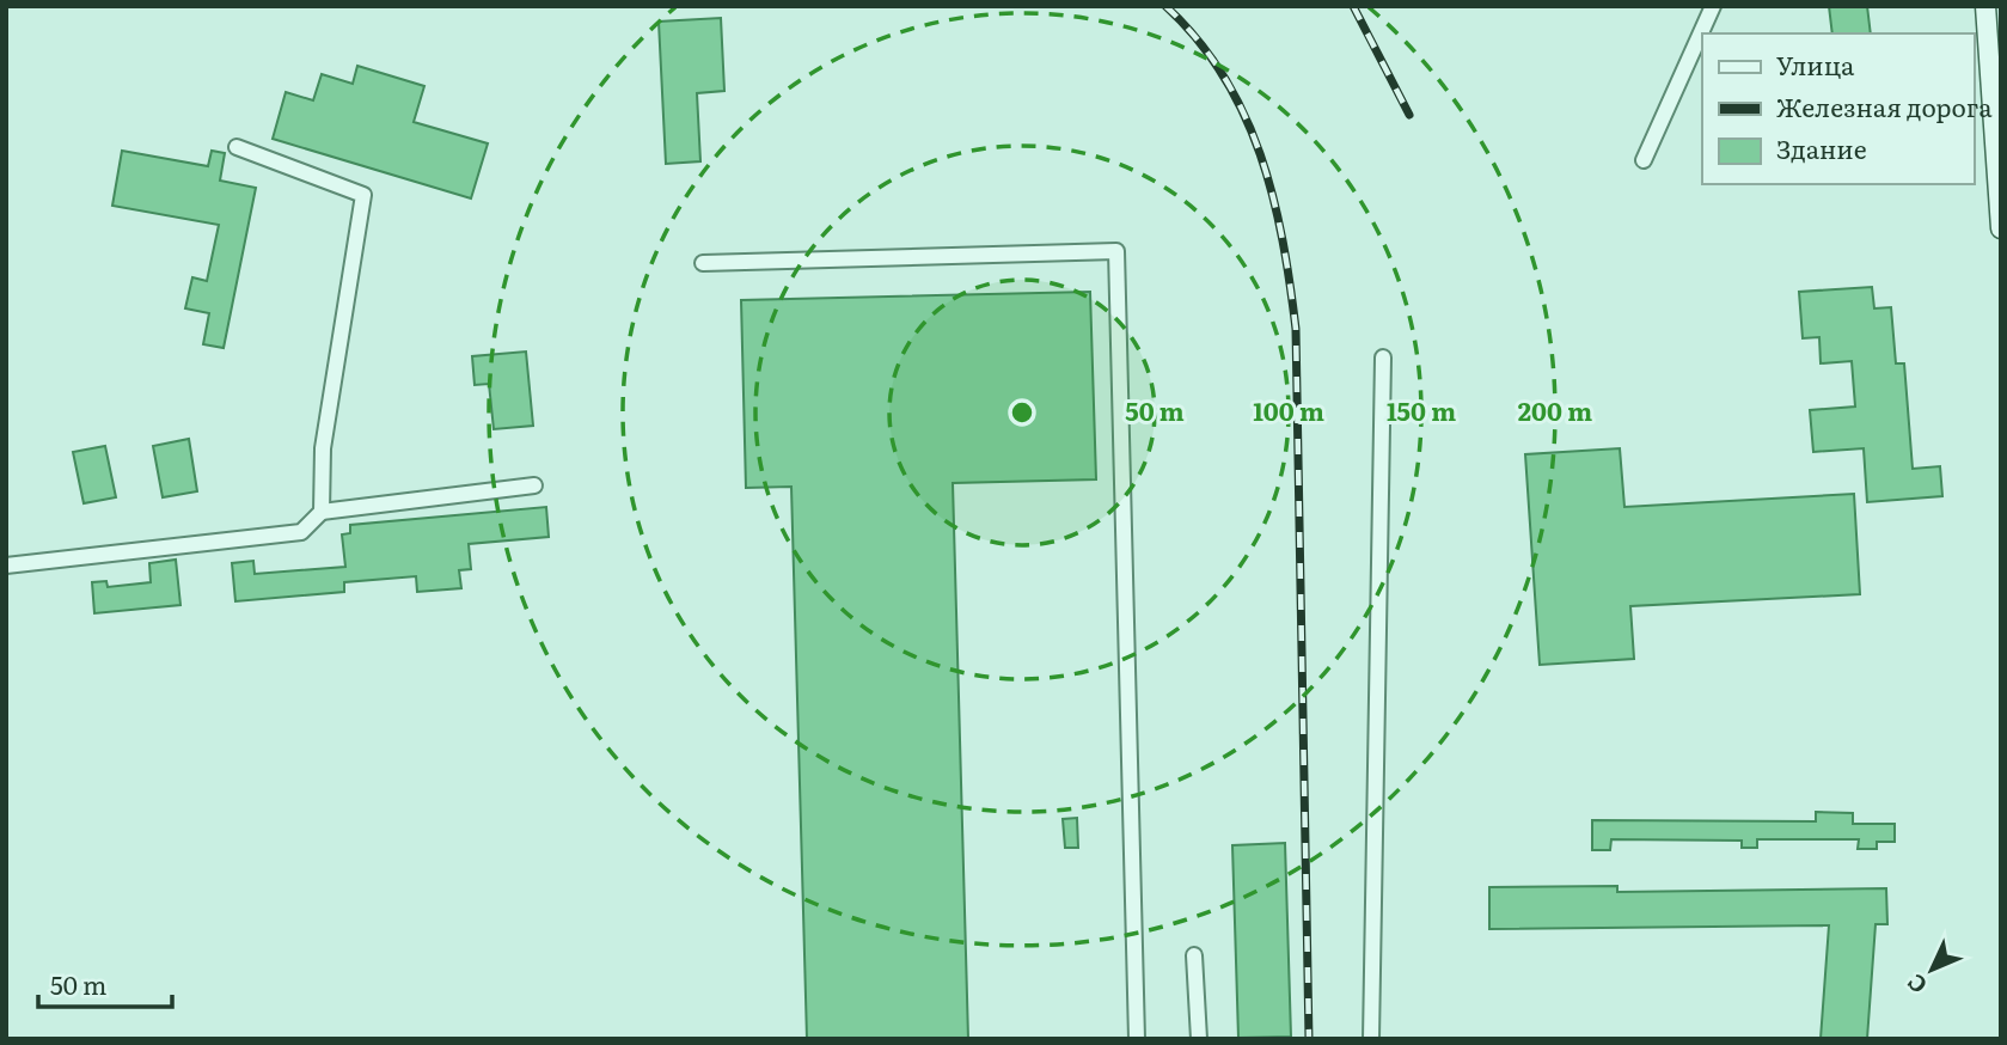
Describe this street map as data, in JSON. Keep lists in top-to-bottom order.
{
  "legend": ["Улица", "Железная дорога", "Здание"],
  "scale_bar": "50 m",
  "north": "bottom left",
  "rings": [
    "50 m",
    "100 m",
    "150 m",
    "200 m"
  ]
}
